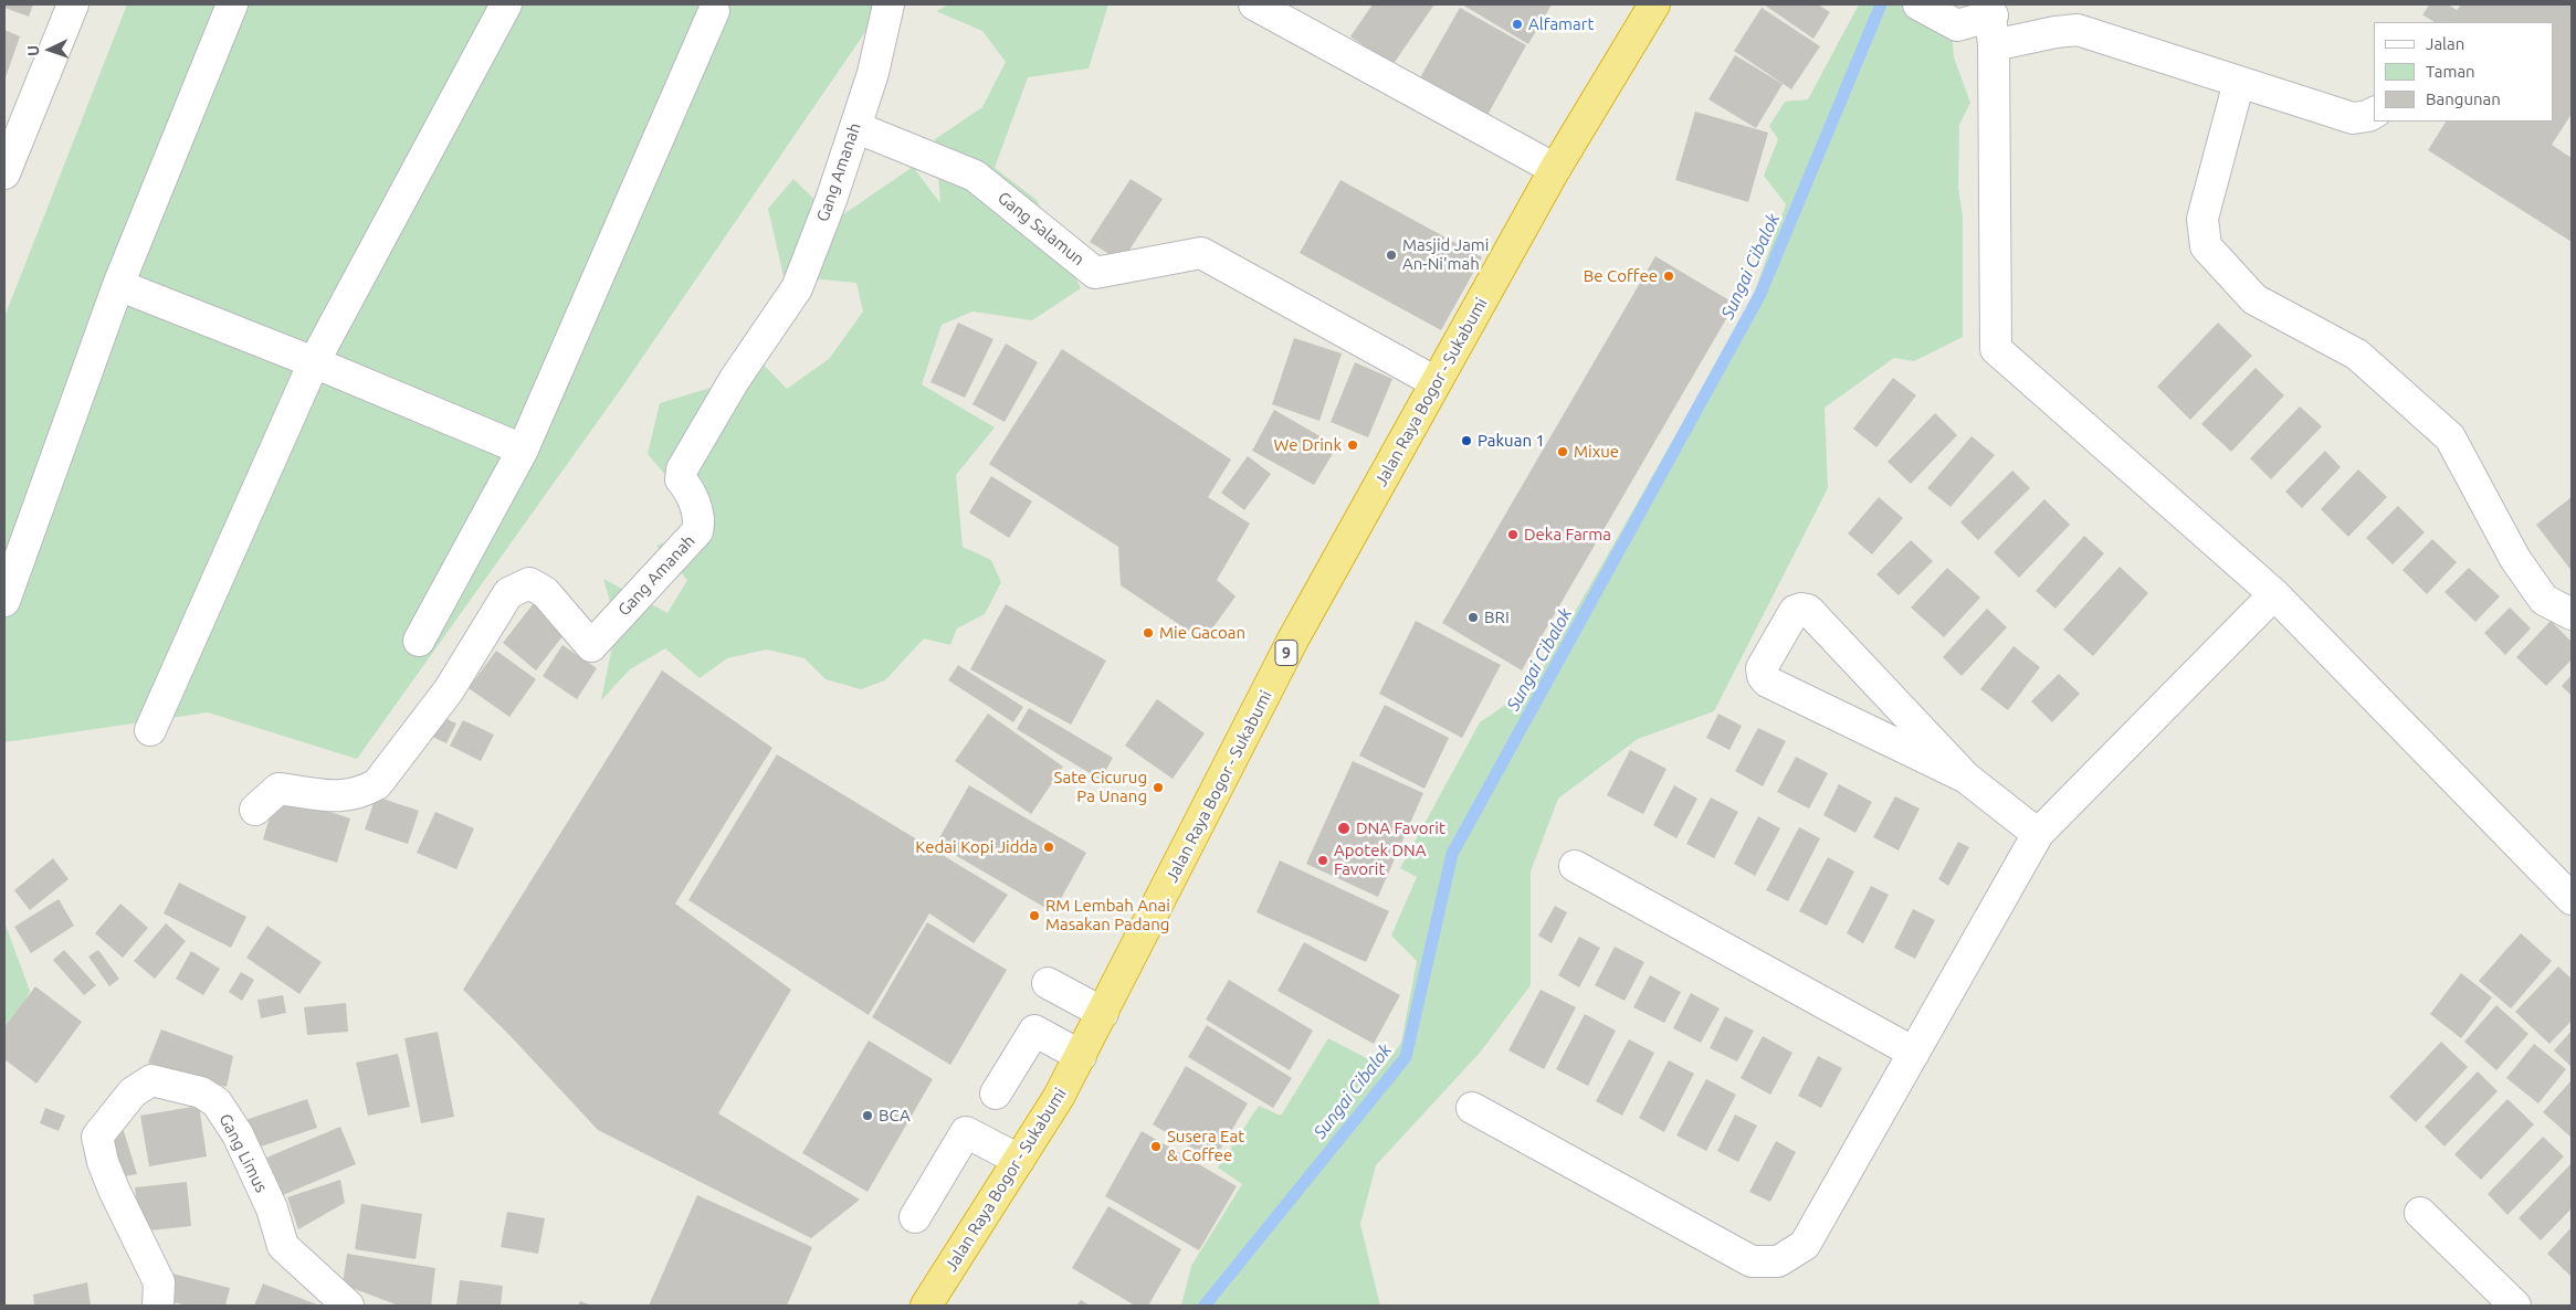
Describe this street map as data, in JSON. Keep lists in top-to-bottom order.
{
  "streets": {
    "highway": ["Jalan Raya Bogor - Sukabumi", "9"],
    "street": ["Gang Amanah", "Gang Salamun", "Gang Limus"]
  },
  "crossings": [
    ["Gang Amanah", "Gang Salamun"],
    ["Gang Salamun", "Jalan Raya Bogor - Sukabumi"]
  ],
  "water": ["Sungai Cibalok"],
  "places": [
    "Alfamart",
    "Masjid Jami An-Ni'mah",
    "Be Coffee",
    "Pakuan 1",
    "We Drink",
    "Mixue",
    "Deka Farma",
    "BRI",
    "Mie Gacoan",
    "Sate Cicurug Pa Unang",
    "DNA Favorit",
    "Kedai Kopi Jidda",
    "Apotek DNA Favorit",
    "RM Lembah Anai Masakan Padang",
    "BCA",
    "Susera Eat & Coffee"
  ],
  "legend": ["Jalan", "Taman", "Bangunan"],
  "north": "left"
}
